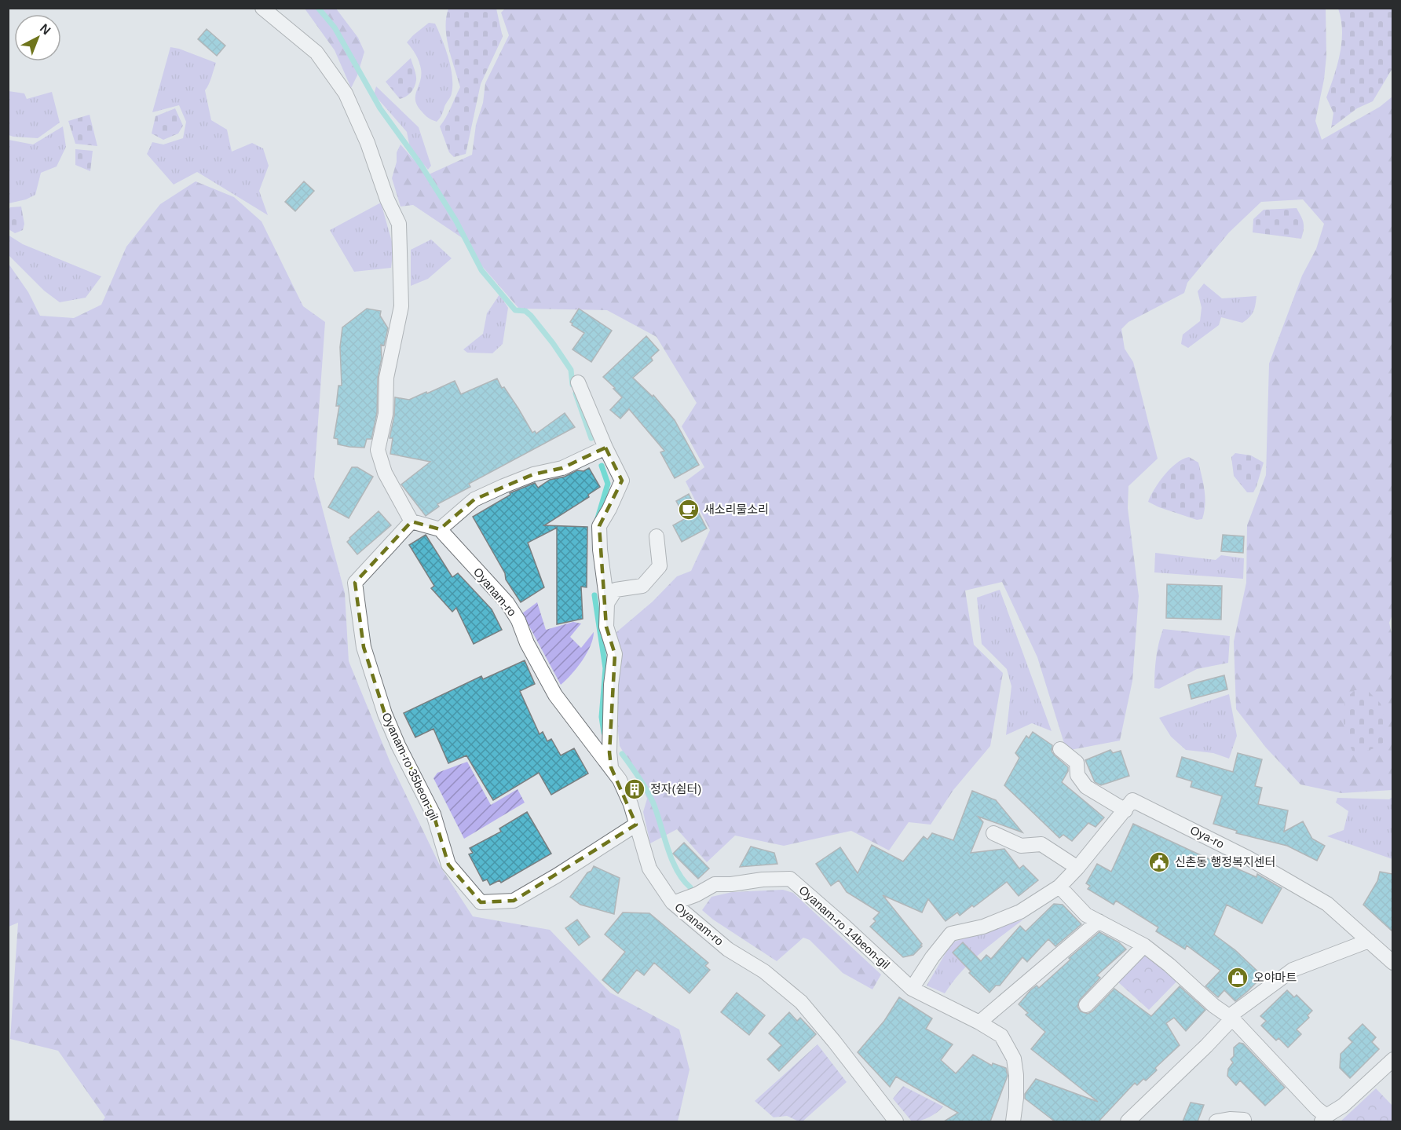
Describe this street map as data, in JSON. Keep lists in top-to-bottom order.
{
  "streets": {
    "street": [
      "Oyanam-ro",
      "Oyanam-ro 35beon-gil",
      "Oya-ro",
      "Oyanam-ro 14beon-gil"
    ]
  },
  "crossings": [
    ["Oyanam-ro", "Oyanam-ro 35beon-gil"],
    ["Oyanam-ro", "Oyanam-ro 14beon-gil"]
  ],
  "places": {
    "cafe": ["새소리물소리"],
    "building": ["정자(쉼터)"],
    "public building": ["신촌동 행정복지센터"],
    "shop": ["오야마트"]
  },
  "north": "top right"
}
